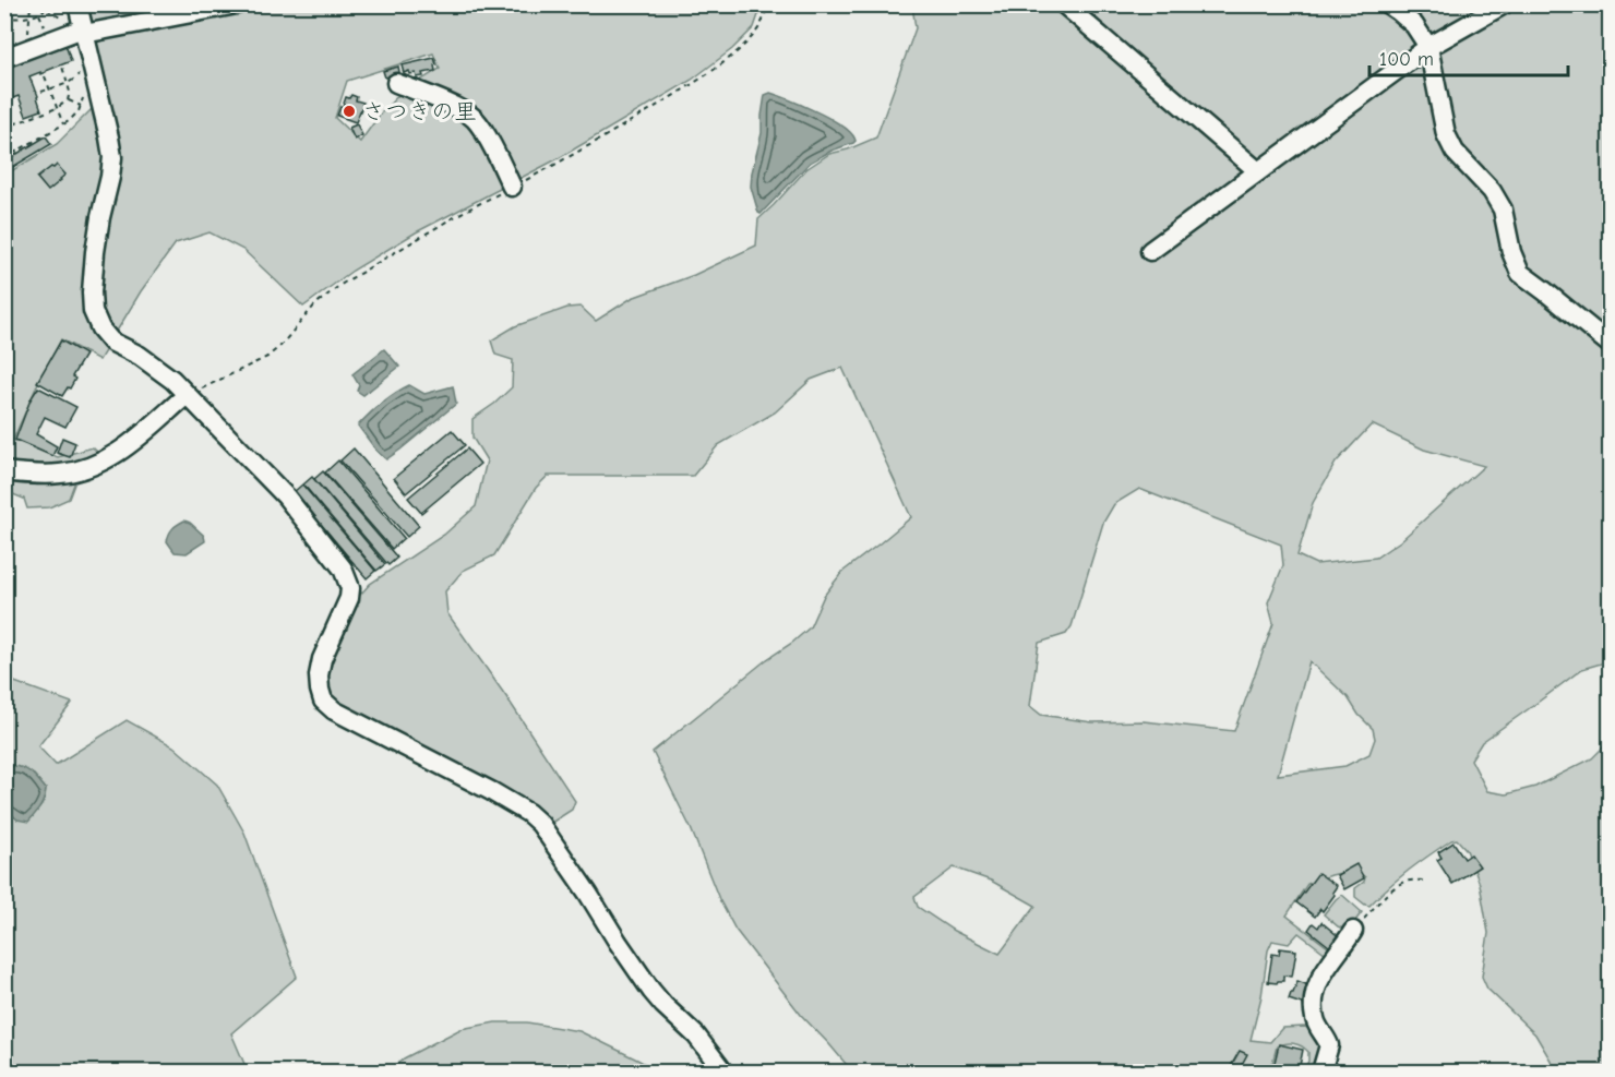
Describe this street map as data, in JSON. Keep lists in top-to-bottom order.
{
  "places": ["さつきの里"],
  "scale_bar": "100 m"
}
